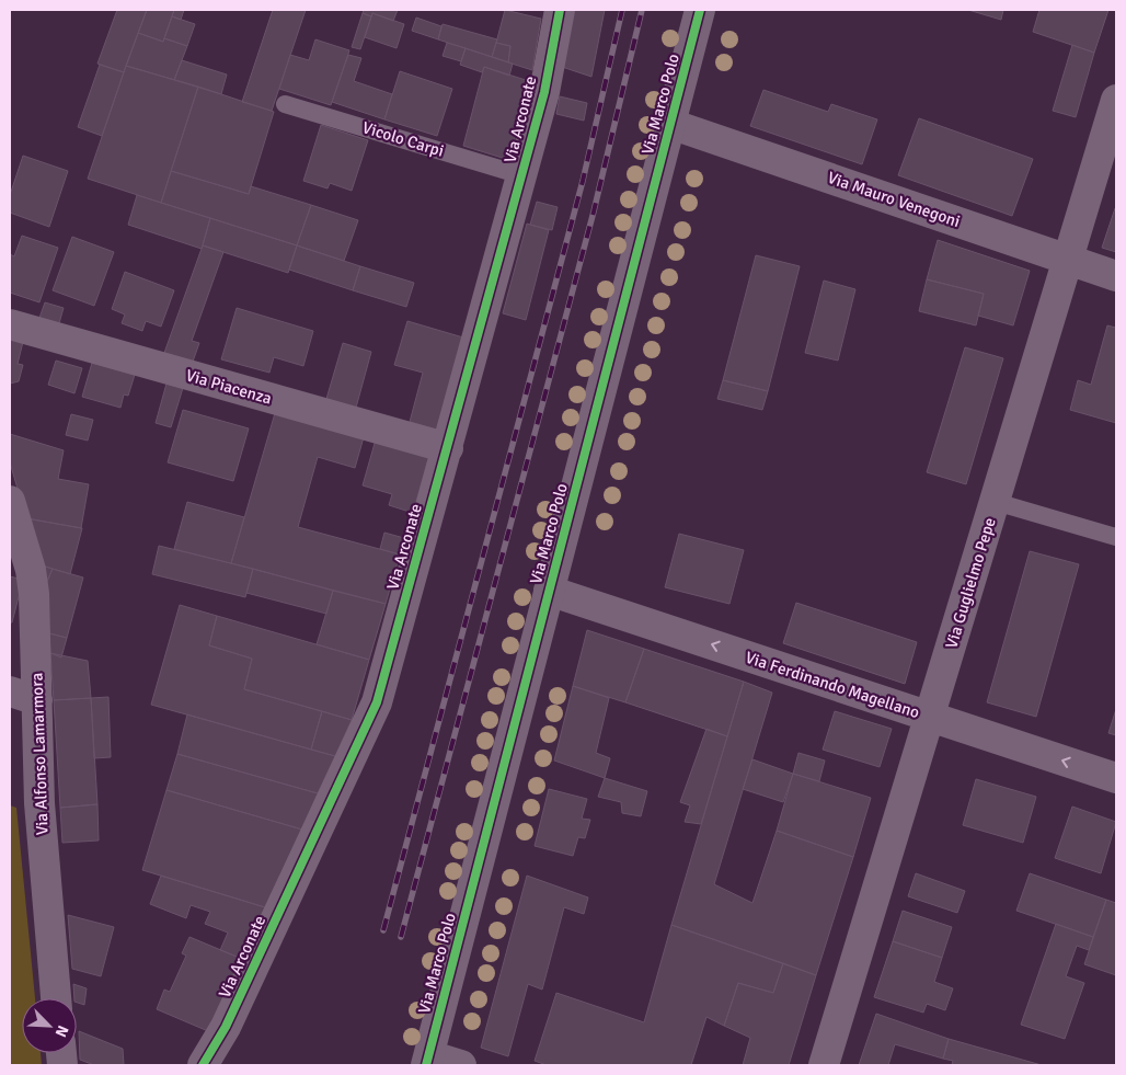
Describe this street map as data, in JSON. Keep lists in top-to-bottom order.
{
  "streets": {
    "street": [
      "Via Marco Polo",
      "Via Arconate",
      "Via Mauro Venegoni",
      "Via Piacenza",
      "Via Guglielmo Pepe",
      "Via Ferdinando Magellano",
      "Via Alfonso Lamarmora"
    ],
    "lane": ["Vicolo Carpi"]
  },
  "crossings": [
    ["Via Marco Polo", "Via Mauro Venegoni"],
    ["Via Marco Polo", "Via Ferdinando Magellano"],
    ["Via Arconate", "Vicolo Carpi"],
    ["Via Arconate", "Via Piacenza"],
    ["Via Mauro Venegoni", "Via Guglielmo Pepe"],
    ["Via Guglielmo Pepe", "Via Ferdinando Magellano"]
  ],
  "one_way": ["Via Ferdinando Magellano"],
  "north": "bottom right"
}
